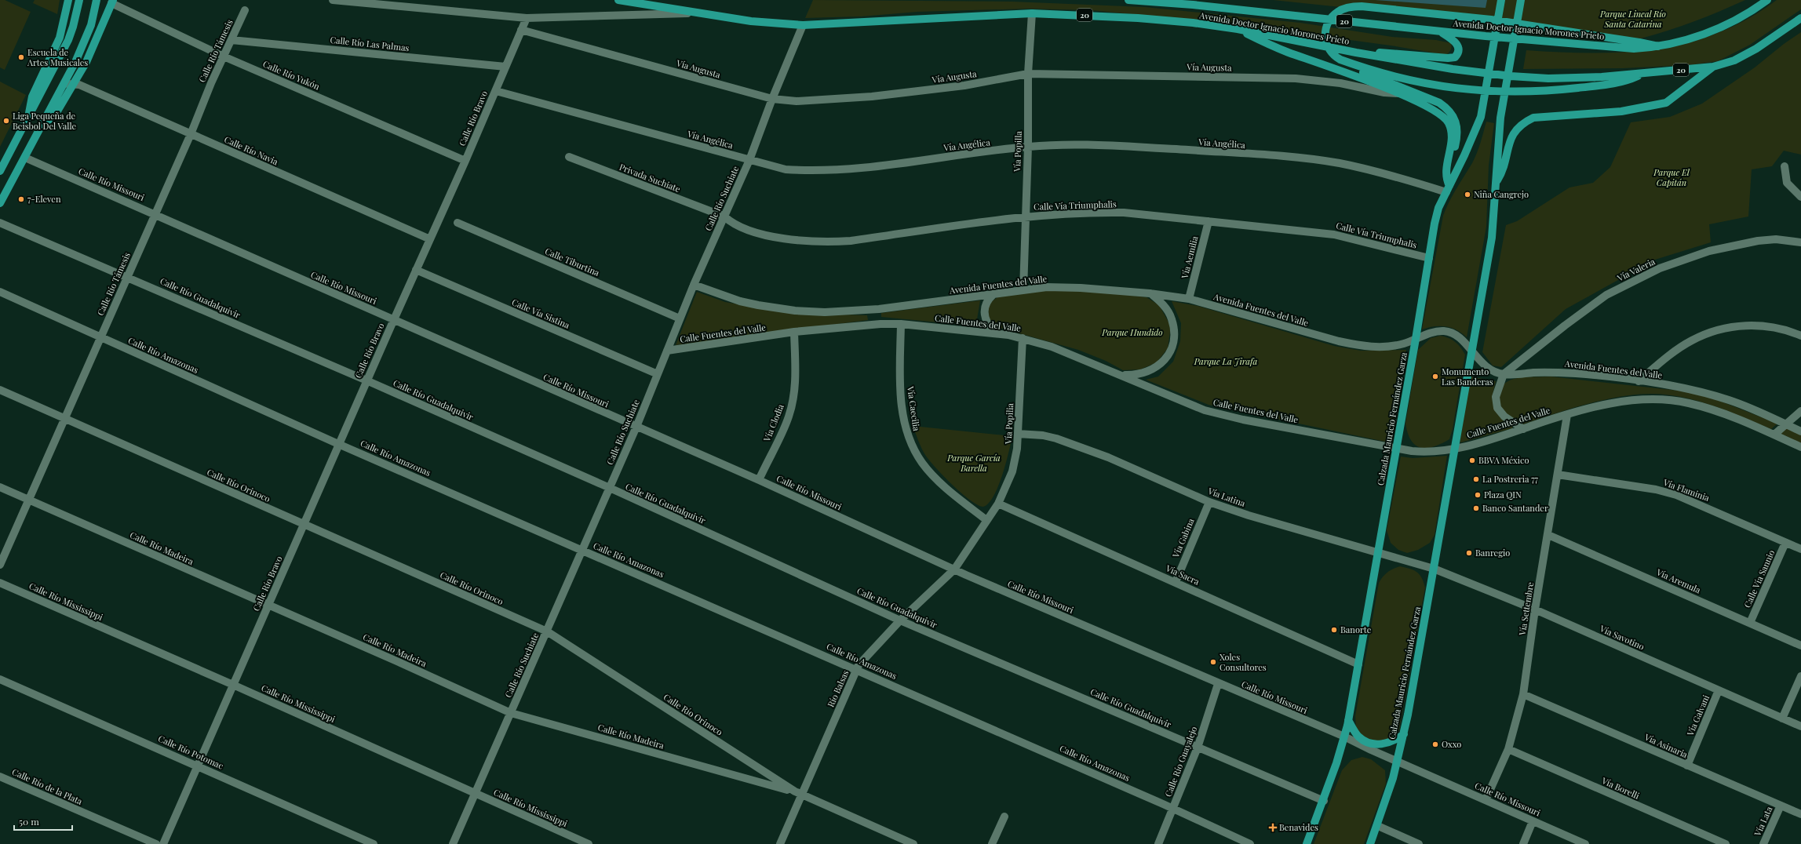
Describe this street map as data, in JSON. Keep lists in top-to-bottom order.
{
  "streets": {
    "main road": ["20", "Avenida Doctor Ignacio Morones Prieto", "Calzada Mauricio Fernández Garza"],
    "street": [
      "Calle Río Las Palmas",
      "Calle Río Támesis",
      "Vía Augusta",
      "Calle Río Yukón",
      "Calle Río Bravo",
      "Vía Angélica",
      "Calle Río Navia",
      "Vía Popilla",
      "Privada Suchiate",
      "Calle Río Missouri",
      "Calle Río Suchiate",
      "Calle Vía Triumphalis",
      "Vía Aemilia",
      "Calle Tiburtina",
      "Vía Valeria",
      "Avenida Fuentes del Valle",
      "Calle Río Guadalquivir",
      "Calle Vía Sistina",
      "Calle Fuentes del Valle",
      "Calle Río Amazonas",
      "Vía Caecilia",
      "Vía Clodia",
      "Vía Popilia",
      "Calle Río Orinoco",
      "Vía Flaminia",
      "Vía Latina",
      "Vía Gabina",
      "Calle Río Madeira",
      "Vía Sacra",
      "Calle Vía Sannio",
      "Vía Aremula",
      "Calle Río Mississippi",
      "Vía Settembre",
      "Vía Savotino",
      "Río Balsas",
      "Vía Galvani",
      "Vía Asinaria",
      "Calle Río Potomac",
      "Calle Río Guayalejo",
      "Calle Río de la Plata",
      "Vía Borelli",
      "Vía Lata"
    ]
  },
  "crossings": [
    ["Avenida Doctor Ignacio Morones Prieto", "Vía Popilla"],
    ["Avenida Doctor Ignacio Morones Prieto", "Calle Río Suchiate"],
    ["Calle Río Las Palmas", "Calle Río Támesis"],
    ["Calle Río Las Palmas", "Calle Río Bravo"],
    ["Calle Río Támesis", "Calle Río Yukón"],
    ["Calle Río Támesis", "Calle Río Navia"],
    ["Calle Río Támesis", "Calle Río Missouri"],
    ["Calle Río Támesis", "Calle Río Guadalquivir"],
    ["Calle Río Támesis", "Calle Río Amazonas"],
    ["Calle Río Támesis", "Calle Río Orinoco"],
    ["Calle Río Támesis", "Calle Río Madeira"],
    ["Vía Augusta", "Calle Río Bravo"],
    ["Vía Augusta", "Vía Popilla"],
    ["Vía Augusta", "Calle Río Suchiate"],
    ["Calle Río Yukón", "Calle Río Bravo"],
    ["Calle Río Bravo", "Vía Angélica"],
    ["Calle Río Bravo", "Calle Río Navia"],
    ["Calle Río Bravo", "Calle Río Missouri"],
    ["Calle Río Bravo", "Calle Río Guadalquivir"],
    ["Calle Río Bravo", "Calle Vía Sistina"],
    ["Calle Río Bravo", "Calle Río Amazonas"],
    ["Calle Río Bravo", "Calle Río Orinoco"],
    ["Calle Río Bravo", "Calle Río Madeira"],
    ["Calle Río Bravo", "Calle Río Mississippi"],
    ["Calle Río Bravo", "Calle Río Potomac"],
    ["Vía Angélica", "Vía Popilla"],
    ["Vía Angélica", "Calle Río Suchiate"],
    ["Vía Angélica", "Calzada Mauricio Fernández Garza"],
    ["Vía Popilla", "Calle Vía Triumphalis"],
    ["Vía Popilla", "Avenida Fuentes del Valle"],
    ["Privada Suchiate", "Calle Río Suchiate"],
    ["Privada Suchiate", "Calle Vía Triumphalis"],
    ["Calle Río Missouri", "Calle Río Suchiate"],
    ["Calle Río Missouri", "Calzada Mauricio Fernández Garza"],
    ["Calle Río Missouri", "Vía Clodia"],
    ["Calle Río Missouri", "Vía Popilia"],
    ["Calle Río Missouri", "Vía Settembre"],
    ["Calle Río Missouri", "Río Balsas"],
    ["Calle Río Missouri", "Calle Río Guayalejo"],
    ["Calle Río Suchiate", "Calle Vía Triumphalis"],
    ["Calle Río Suchiate", "Calle Tiburtina"],
    ["Calle Río Suchiate", "Avenida Fuentes del Valle"],
    ["Calle Río Suchiate", "Calle Río Guadalquivir"],
    ["Calle Río Suchiate", "Calle Vía Sistina"],
    ["Calle Río Suchiate", "Calle Fuentes del Valle"],
    ["Calle Río Suchiate", "Calle Río Amazonas"],
    ["Calle Río Suchiate", "Calle Río Orinoco"],
    ["Calle Río Suchiate", "Calle Río Madeira"],
    ["Calle Río Suchiate", "Calle Río Mississippi"],
    ["Calle Vía Triumphalis", "Vía Aemilia"],
    ["Calle Vía Triumphalis", "Calzada Mauricio Fernández Garza"],
    ["Vía Aemilia", "Avenida Fuentes del Valle"],
    ["Vía Valeria", "Avenida Fuentes del Valle"],
    ["Avenida Fuentes del Valle", "Calzada Mauricio Fernández Garza"],
    ["Calle Río Guadalquivir", "Calzada Mauricio Fernández Garza"],
    ["Calle Río Guadalquivir", "Río Balsas"],
    ["Calle Río Guadalquivir", "Calle Río Guayalejo"],
    ["Calle Fuentes del Valle", "Vía Caecilia"],
    ["Calle Fuentes del Valle", "Calzada Mauricio Fernández Garza"],
    ["Calle Fuentes del Valle", "Vía Clodia"],
    ["Calle Fuentes del Valle", "Vía Popilia"],
    ["Calle Fuentes del Valle", "Vía Settembre"],
    ["Calle Río Amazonas", "Río Balsas"],
    ["Calle Río Amazonas", "Calle Río Guayalejo"],
    ["Vía Caecilia", "Vía Popilia"],
    ["Calzada Mauricio Fernández Garza", "Vía Latina"],
    ["Calzada Mauricio Fernández Garza", "Vía Sacra"],
    ["Calzada Mauricio Fernández Garza", "Vía Savotino"],
    ["Vía Popilia", "Vía Latina"],
    ["Vía Popilia", "Vía Sacra"],
    ["Vía Popilia", "Río Balsas"],
    ["Calle Río Orinoco", "Calle Río Madeira"],
    ["Calle Río Orinoco", "Río Balsas"],
    ["Vía Flaminia", "Calle Vía Sannio"],
    ["Vía Flaminia", "Vía Settembre"],
    ["Vía Latina", "Vía Gabina"],
    ["Vía Latina", "Vía Savotino"],
    ["Vía Gabina", "Vía Sacra"],
    ["Calle Río Madeira", "Río Balsas"],
    ["Calle Vía Sannio", "Vía Aremula"],
    ["Vía Aremula", "Vía Settembre"],
    ["Vía Settembre", "Vía Savotino"],
    ["Vía Settembre", "Vía Asinaria"],
    ["Vía Settembre", "Vía Borelli"],
    ["Vía Savotino", "Vía Galvani"],
    ["Vía Galvani", "Vía Asinaria"],
    ["Vía Asinaria", "Vía Lata"]
  ],
  "parks": [
    "Parque Lineal Río Santa Catarina",
    "Parque El Capitán",
    "Parque Hundido",
    "Parque La Jirafa",
    "Parque García Barella"
  ],
  "places": {
    "other": [
      "Escuela de Artes Musicales",
      "Liga Pequeña de Beisbol Del Valle",
      "Niña Cangrejo",
      "7-Eleven",
      "Monumento Las Banderas",
      "BBVA México",
      "La Postreria 77",
      "Plaza QIN",
      "Banco Santander",
      "Banregio",
      "Banorte",
      "Xoles Consultores",
      "Oxxo"
    ],
    "health": ["Benavides"]
  },
  "scale_bar": "50 m"
}
